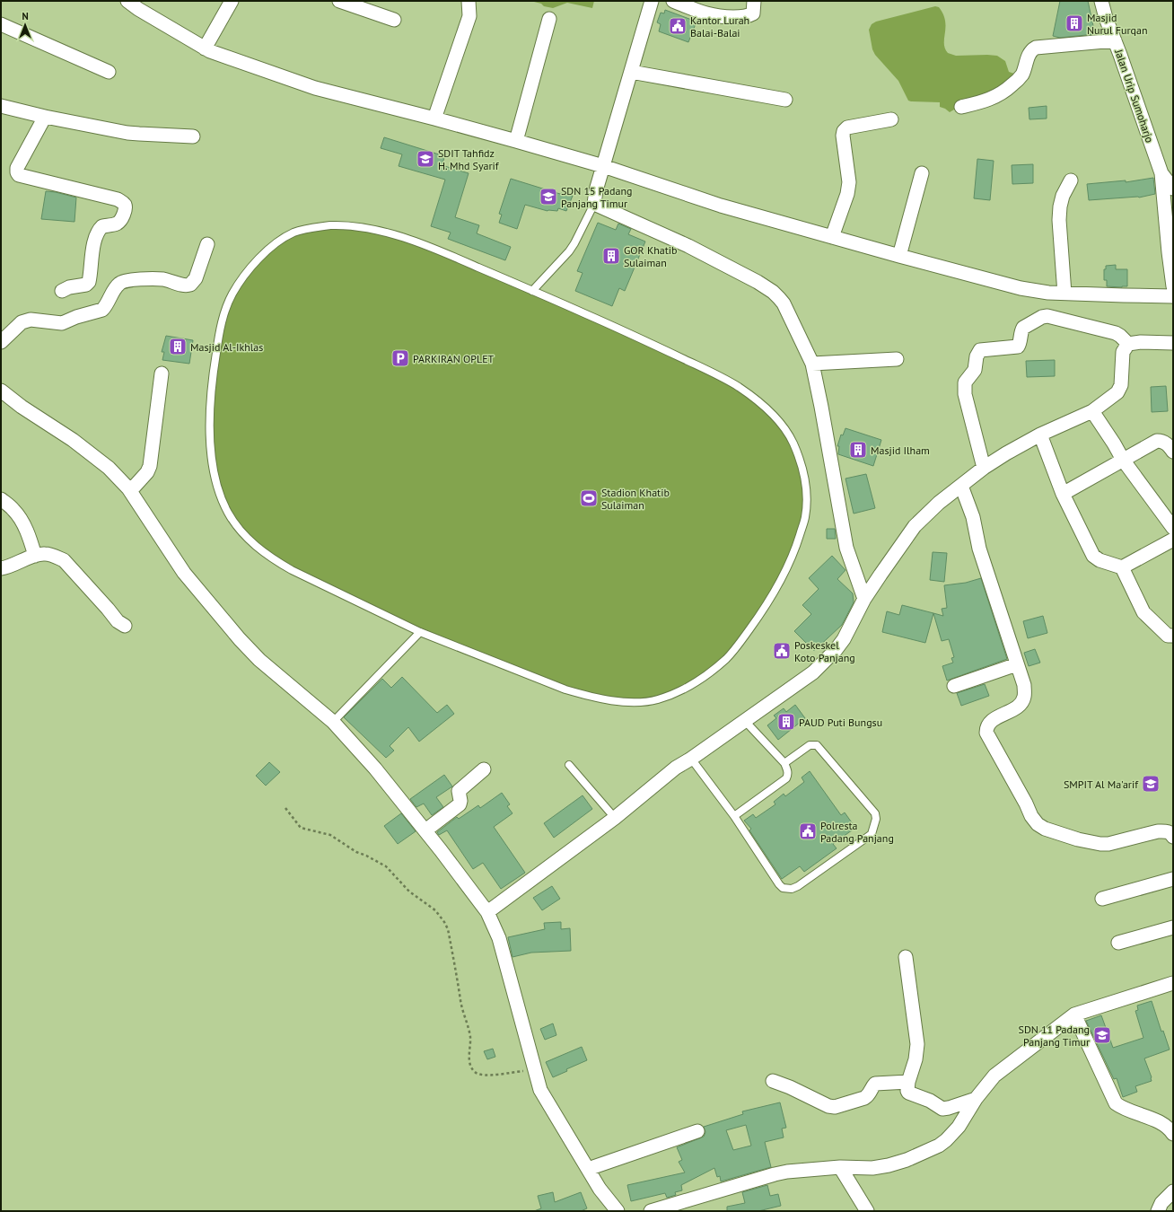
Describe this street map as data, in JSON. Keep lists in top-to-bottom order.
{
  "streets": {
    "street": ["Jalan Urip Sumoharjo"]
  },
  "places": {
    "building": [
      "Masjid Nurul Furqan",
      "GOR Khatib Sulaiman",
      "Masjid Al-Ikhlas",
      "Masjid Ilham",
      "PAUD Puti Bungsu"
    ],
    "public building": ["Kantor Lurah Balai-Balai", "Poskeskel Koto Panjang", "Polresta Padang Panjang"],
    "school or university": [
      "SDIT Tahfidz H. Mhd Syarif",
      "SDN 15 Padang Panjang Timur",
      "SMPIT Al Ma'arif",
      "SDN 11 Padang Panjang Timur"
    ],
    "parking": ["PARKIRAN OPLET"],
    "sports": ["Stadion Khatib Sulaiman"]
  },
  "north": "top"
}
